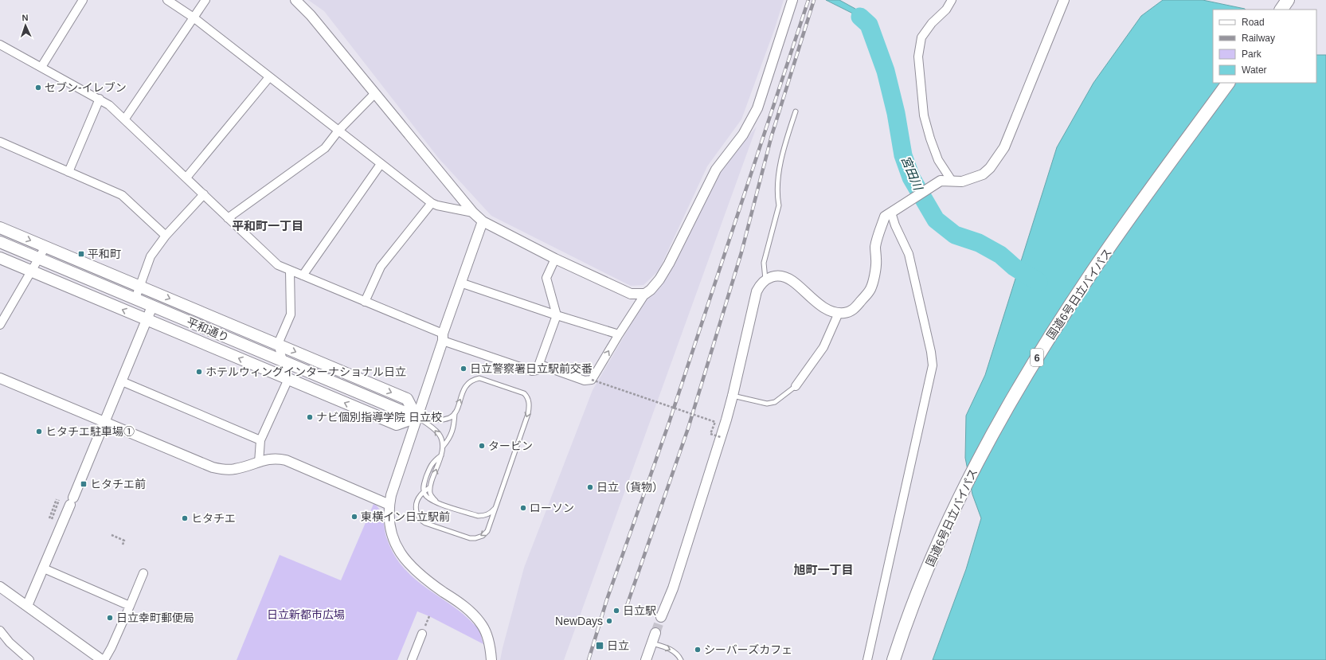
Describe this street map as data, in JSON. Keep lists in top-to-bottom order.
{
  "streets": {
    "highway": ["国道6号日立バイパス", "6"],
    "main road": ["平和通り"]
  },
  "districts": ["平和町一丁目", "旭町一丁目"],
  "water": ["宮田川"],
  "parks": ["日立新都市広場"],
  "places": {
    "other": [
      "セブン-イレブン",
      "日立警察署日立駅前交番",
      "ホテルウィングインターナショナル日立",
      "ナビ個別指導学院 日立校",
      "ヒタチエ駐車場①",
      "タービン",
      "日立（貨物）",
      "ローソン",
      "東横イン日立駅前",
      "ヒタチエ",
      "日立駅",
      "日立幸町郵便局",
      "NewDays",
      "シーバーズカフェ"
    ],
    "transit": ["平和町", "ヒタチエ前", "日立"]
  },
  "legend": [
    "Road",
    "Railway",
    "Park",
    "Water"
  ],
  "north": "top"
}
